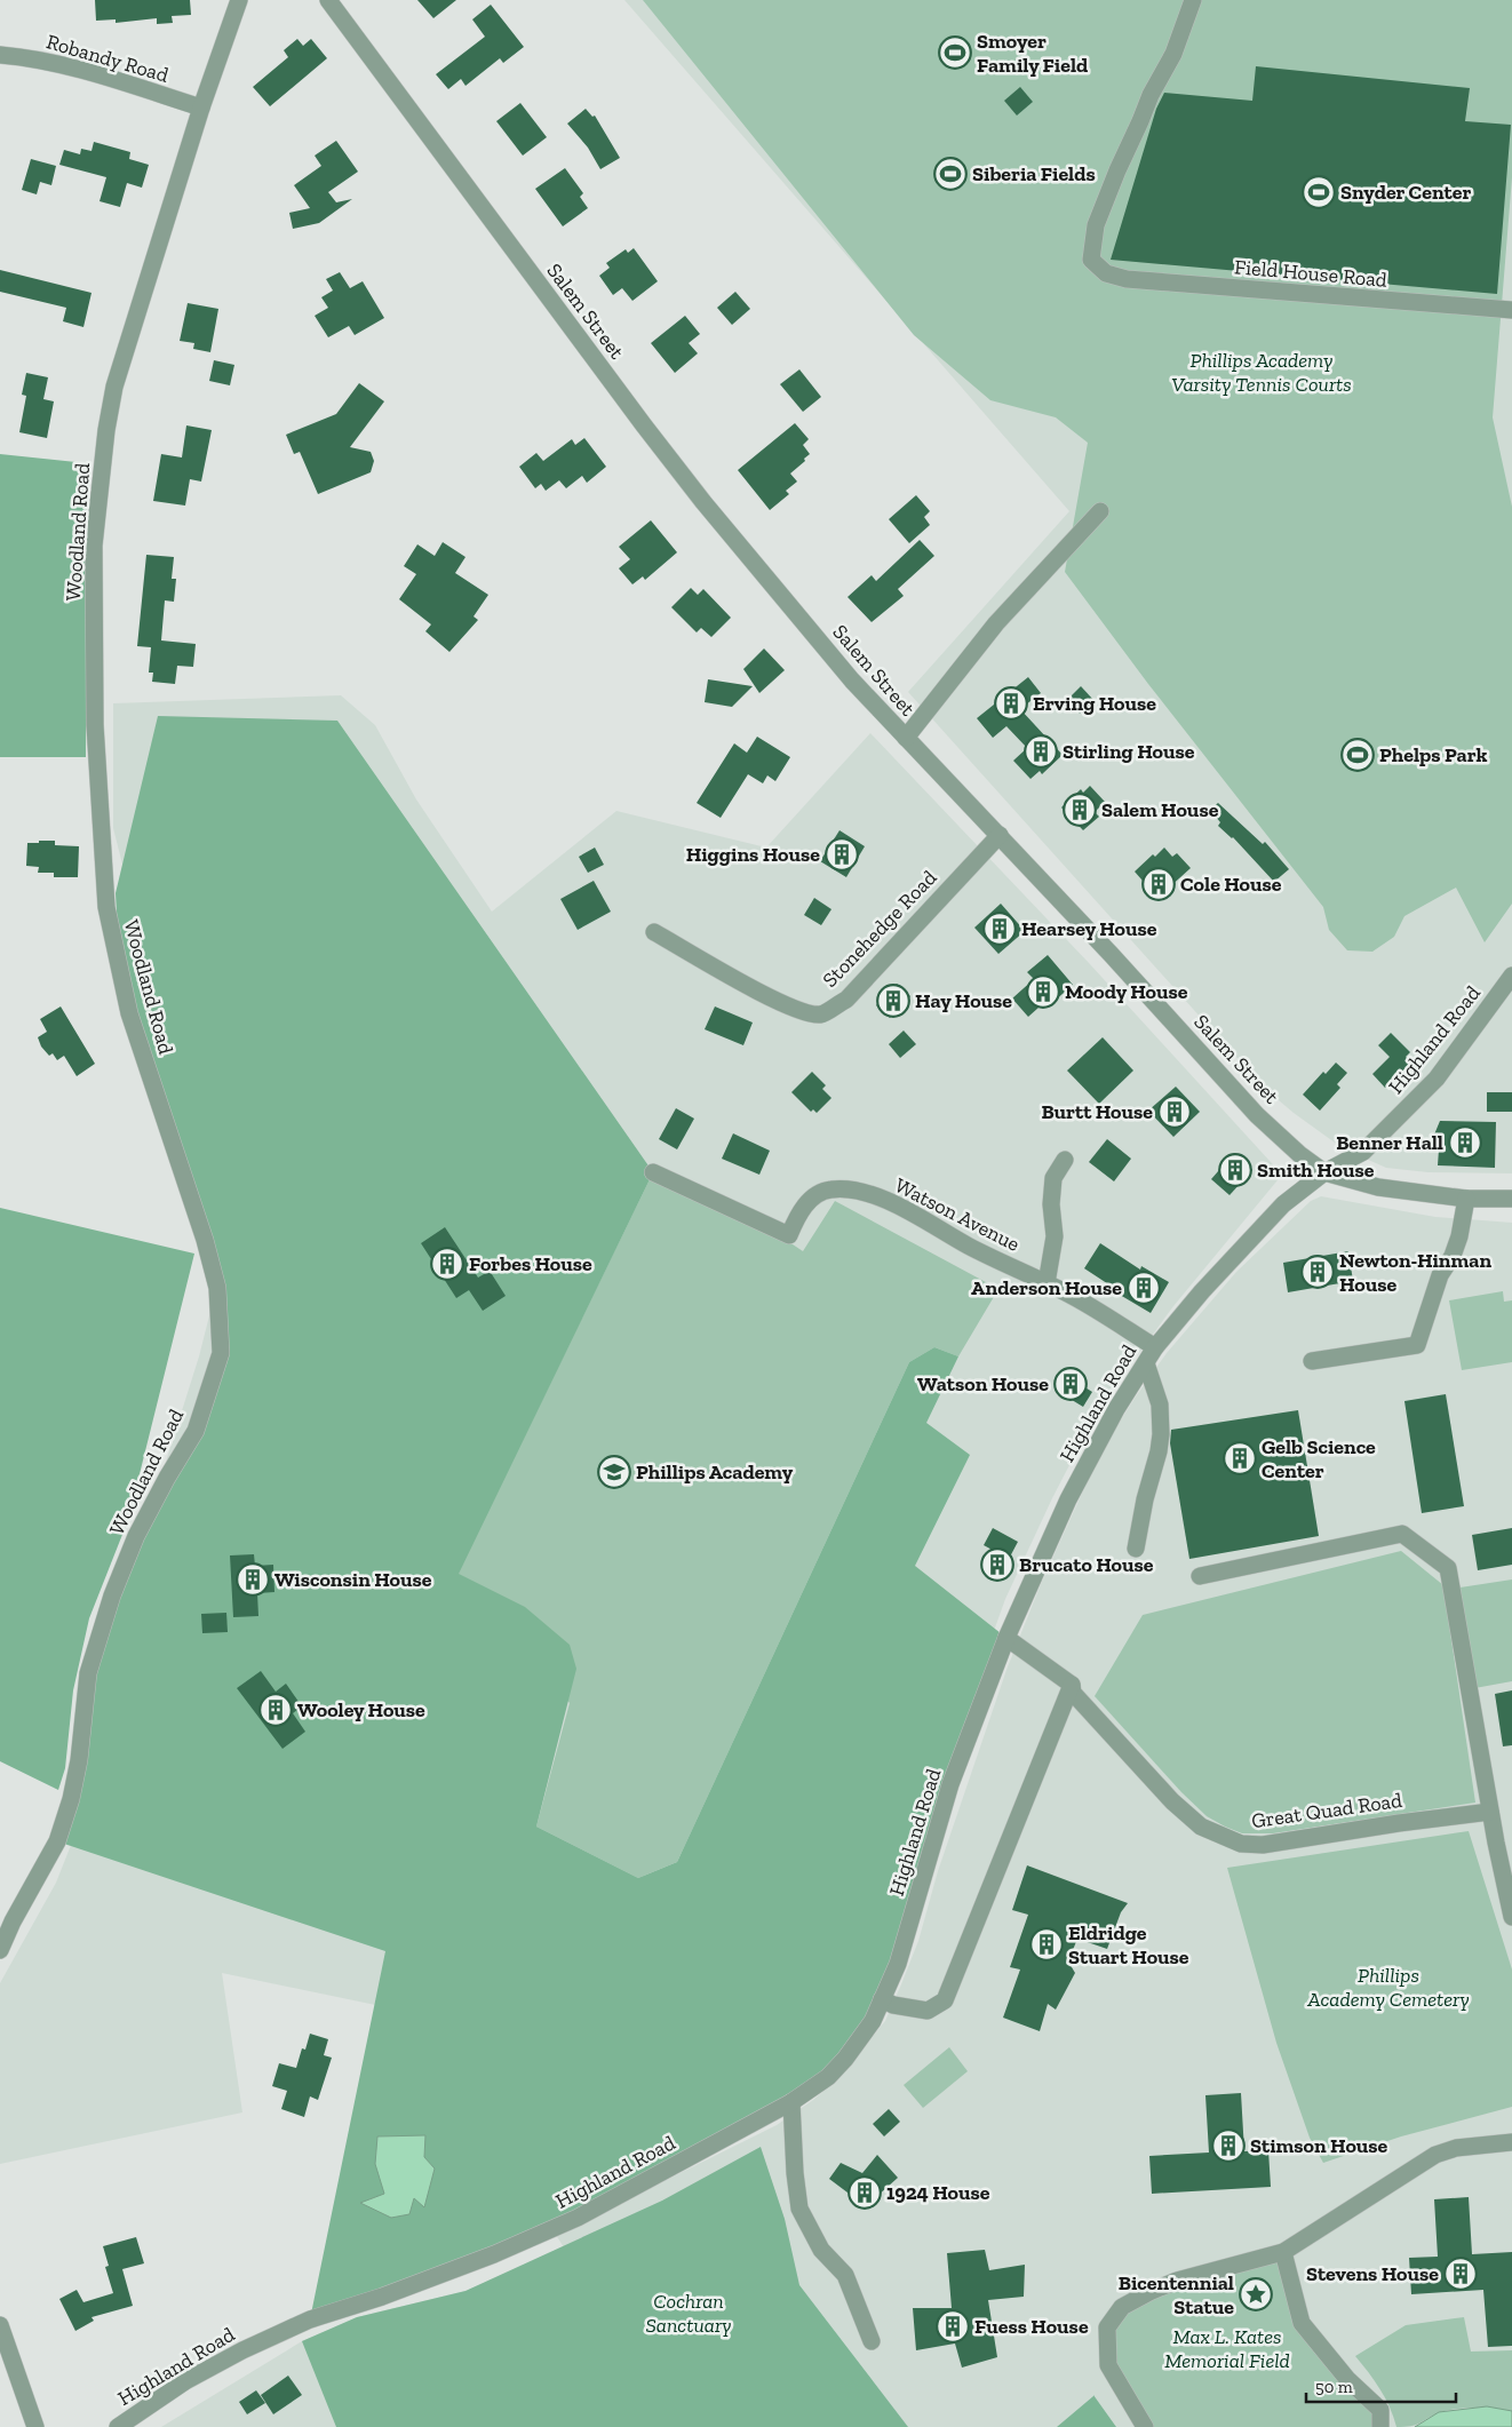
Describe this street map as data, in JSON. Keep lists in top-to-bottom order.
{
  "streets": {
    "street": [
      "Robandy Road",
      "Field House Road",
      "Salem Street",
      "Woodland Road",
      "Stonehedge Road",
      "Highland Road",
      "Watson Avenue",
      "Great Quad Road"
    ]
  },
  "crossings": [
    ["Robandy Road", "Woodland Road"],
    ["Salem Street", "Stonehedge Road"],
    ["Salem Street", "Highland Road"],
    ["Highland Road", "Watson Avenue"],
    ["Highland Road", "Great Quad Road"]
  ],
  "parks": [
    "Phillips Academy Varsity Tennis Courts",
    "Phillips Academy Cemetery",
    "Cochran Sanctuary",
    "Max L. Kates Memorial Field"
  ],
  "places": {
    "sports": [
      "Smoyer Family Field",
      "Siberia Fields",
      "Snyder Center",
      "Phelps Park"
    ],
    "building": [
      "Erving House",
      "Stirling House",
      "Salem House",
      "Higgins House",
      "Cole House",
      "Hearsey House",
      "Moody House",
      "Hay House",
      "Burtt House",
      "Benner Hall",
      "Smith House",
      "Forbes House",
      "Newton-Hinman House",
      "Anderson House",
      "Watson House",
      "Gelb Science Center",
      "Brucato House",
      "Wisconsin House",
      "Wooley House",
      "Eldridge Stuart House",
      "Stimson House",
      "1924 House",
      "Stevens House",
      "Fuess House"
    ],
    "school or university": ["Phillips Academy"],
    "place": ["Bicentennial Statue"]
  },
  "scale_bar": "50 m"
}
